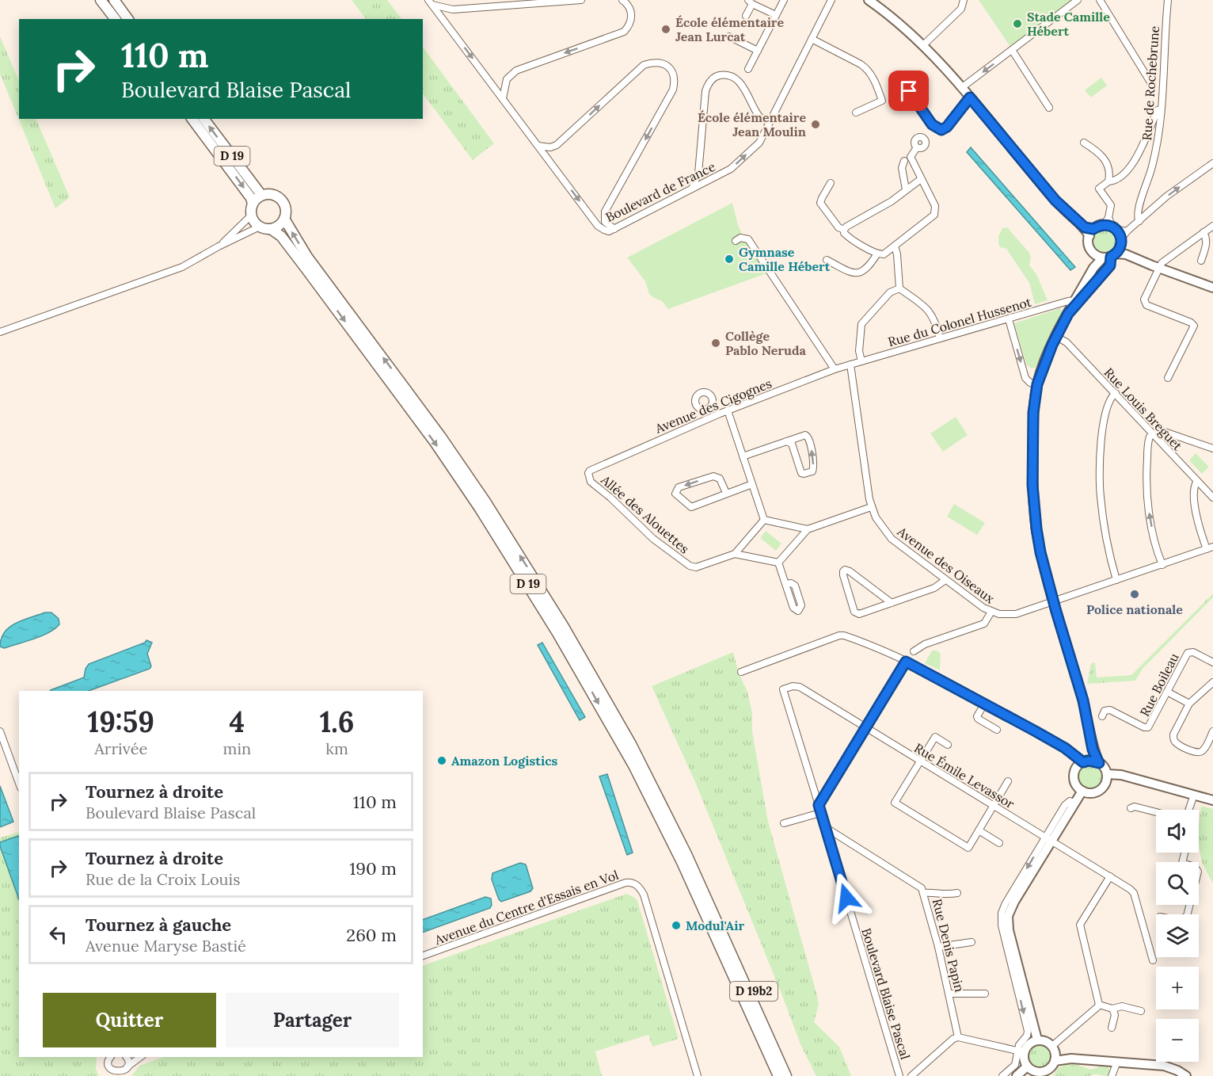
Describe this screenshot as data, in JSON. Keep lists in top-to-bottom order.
{
  "streets": {
    "main road": ["D 19", "D 19b2"],
    "street": [
      "Rue de Rochebrune",
      "Boulevard de France",
      "Rue du Colonel Hussenot",
      "Avenue des Cigognes",
      "Rue Louis Breguet",
      "Allée des Alouettes",
      "Avenue des Oiseaux",
      "Rue Boileau",
      "Rue Émile Levassor",
      "Avenue du Centre d'Essais en Vol",
      "Rue Denis Papin",
      "Boulevard Blaise Pascal"
    ]
  },
  "crossings": [
    ["D 19", "D 19b2"],
    ["Rue du Colonel Hussenot", "Avenue des Cigognes"],
    ["Rue du Colonel Hussenot", "Avenue des Oiseaux"],
    ["Avenue des Cigognes", "Allée des Alouettes"],
    ["Avenue des Cigognes", "Avenue des Oiseaux"],
    ["Rue Émile Levassor", "Boulevard Blaise Pascal"],
    ["Rue Denis Papin", "Boulevard Blaise Pascal"]
  ],
  "places": [
    "Stade Camille Hébert",
    "École élémentaire Jean Lurcat",
    "École élémentaire Jean Moulin",
    "Gymnase Camille Hébert",
    "Collège Pablo Neruda",
    "Police nationale",
    "Amazon Logistics",
    "Modul'Air"
  ],
  "page": {
    "turn": ["110 m", "Boulevard Blaise Pascal"],
    "eta": [
      "19:59",
      "Arrivée",
      "4",
      "min",
      "1.6",
      "km"
    ],
    "list": [
      {
        "name": "Tournez à droite",
        "note": "Boulevard Blaise Pascal",
        "value": "110 m"
      },
      {
        "name": "Tournez à droite",
        "note": "Rue de la Croix Louis",
        "value": "190 m"
      },
      {
        "name": "Tournez à gauche",
        "note": "Avenue Maryse Bastié",
        "value": "260 m"
      }
    ],
    "map_buttons": ["+", "−"],
    "buttons": ["Quitter", "Partager"]
  }
}
